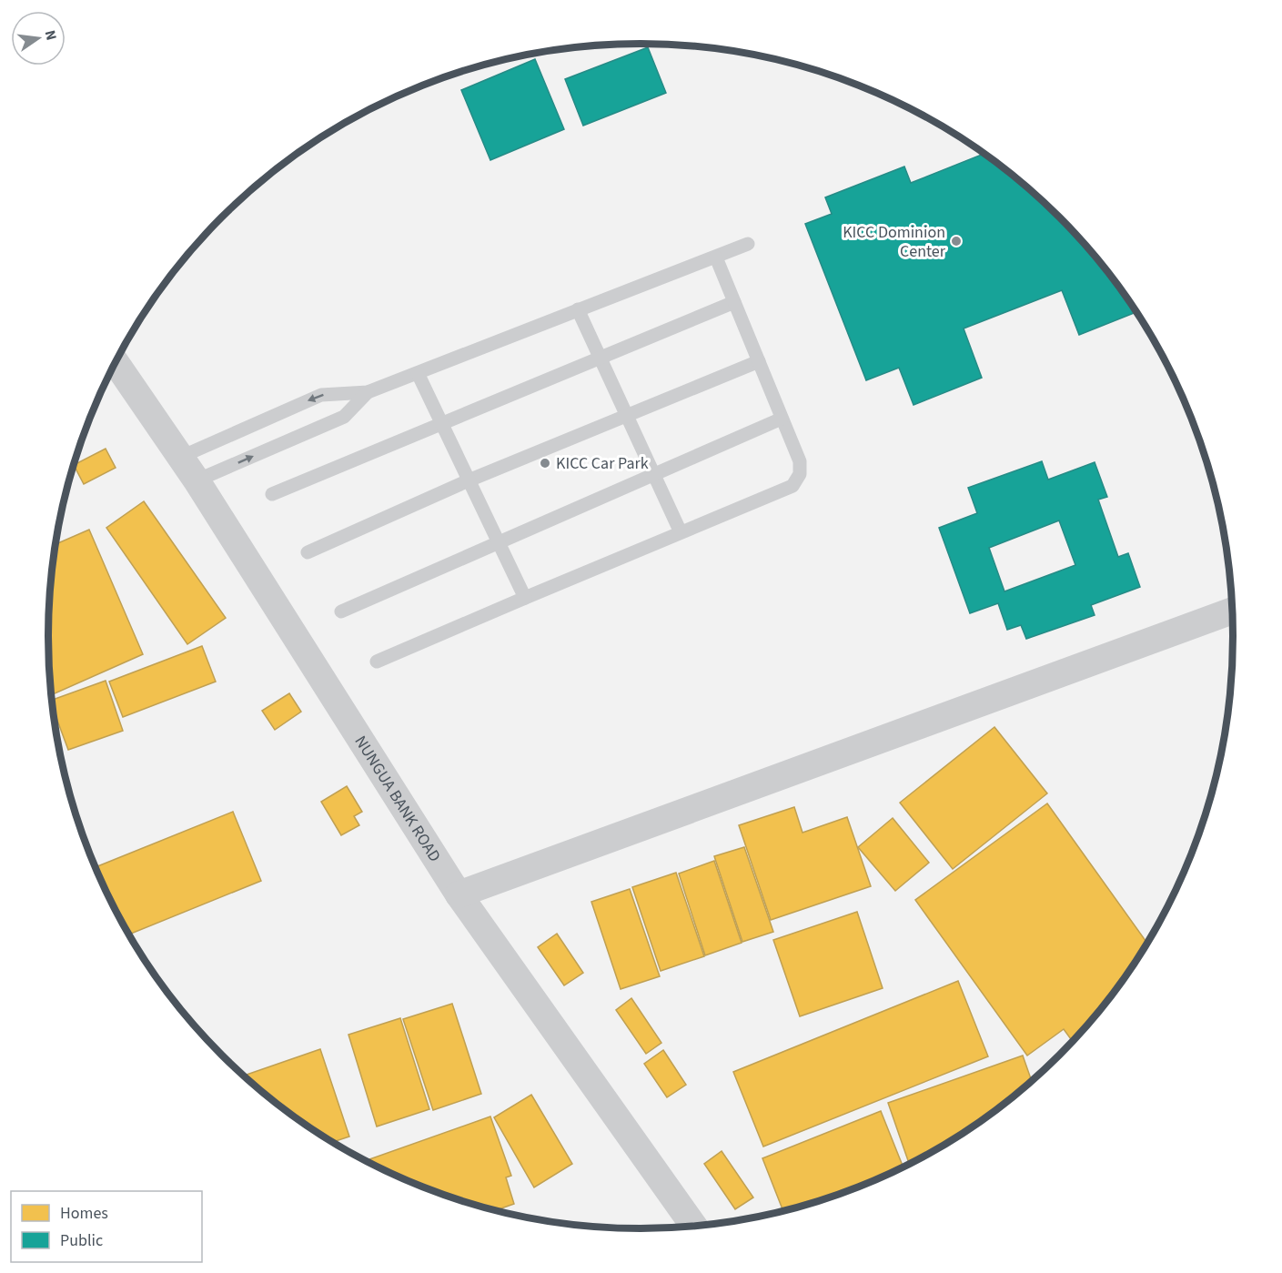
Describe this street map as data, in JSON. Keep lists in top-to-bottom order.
{
  "streets": {
    "street": ["NUNGUA BANK ROAD"]
  },
  "places": ["KICC Dominion Center", "KICC Car Park"],
  "legend": ["Homes", "Public"],
  "north": "right"
}
